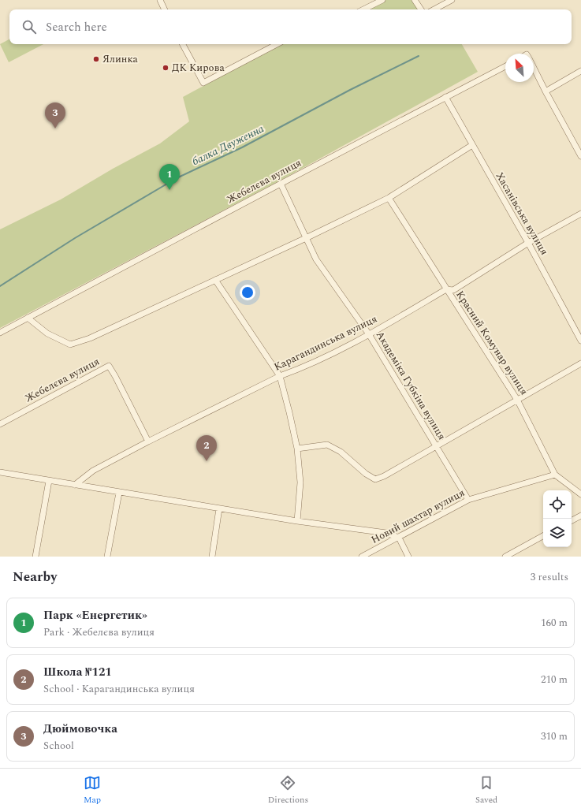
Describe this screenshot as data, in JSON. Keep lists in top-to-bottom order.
{
  "streets": {
    "street": [
      "Жебелєва вулиця",
      "Хасанівська вулиця",
      "Карагандинська вулиця",
      "Красний Комунар вулиця",
      "Академіка Губкіна вулиця",
      "Новий шахтар вулиця"
    ]
  },
  "crossings": [
    ["Жебелєва вулиця", "Хасанівська вулиця"],
    ["Жебелєва вулиця", "Карагандинська вулиця"],
    ["Жебелєва вулиця", "Академіка Губкіна вулиця"],
    ["Хасанівська вулиця", "Карагандинська вулиця"],
    ["Карагандинська вулиця", "Красний Комунар вулиця"],
    ["Карагандинська вулиця", "Академіка Губкіна вулиця"],
    ["Красний Комунар вулиця", "Новий шахтар вулиця"],
    ["Академіка Губкіна вулиця", "Новий шахтар вулиця"]
  ],
  "water": ["балка Двуженна"],
  "places": ["Ялинка", "ДК Кирова"],
  "north": "top left",
  "page": {
    "search": "Search here",
    "pins": ["3", "1", "2"],
    "heading": ["Nearby", "3 results"],
    "list": [
      {
        "mark": "1",
        "name": "Парк «Енергетик»",
        "note": "Park · Жебелєва вулиця",
        "value": "160 m"
      },
      {
        "mark": "2",
        "name": "Школа №121",
        "note": "School · Карагандинська вулиця",
        "value": "210 m"
      },
      {
        "mark": "3",
        "name": "Дюймовочка",
        "note": "School",
        "value": "310 m"
      }
    ],
    "nav": ["Map", "Directions", "Saved"]
  }
}
